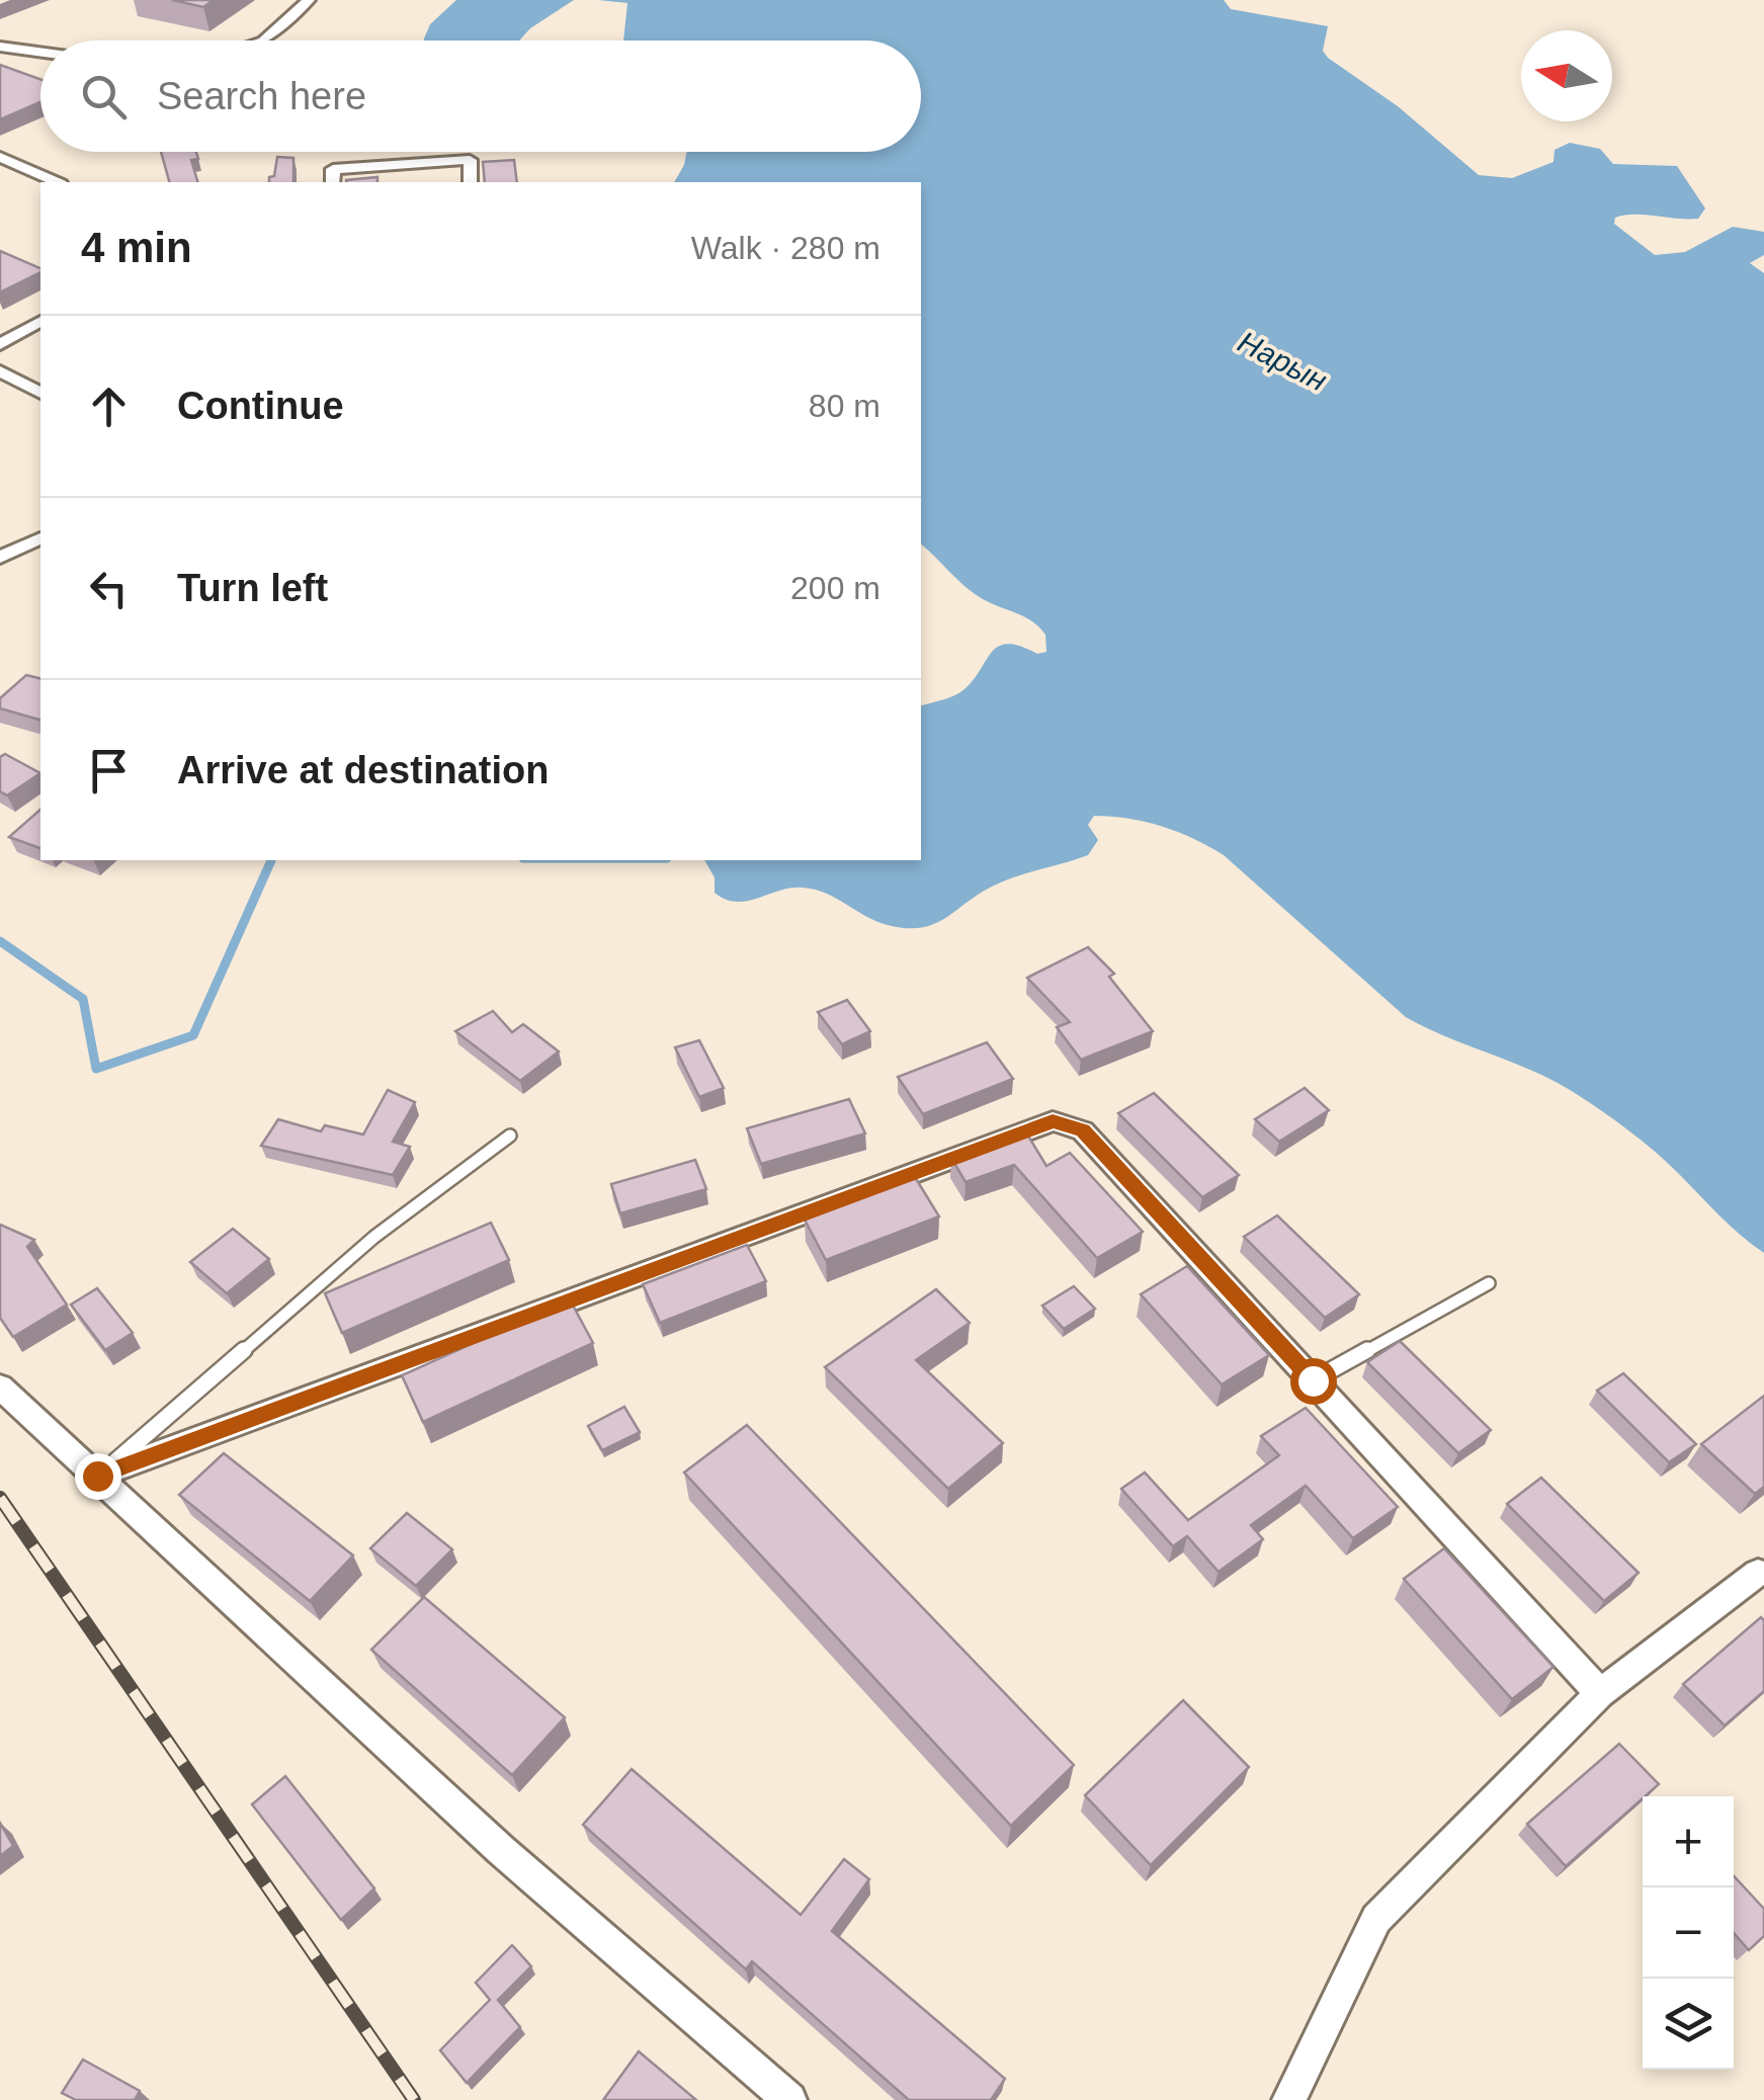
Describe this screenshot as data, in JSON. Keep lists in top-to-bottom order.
{
  "water": ["Нарын"],
  "north": "left",
  "page": {
    "search": "Search here",
    "heading": ["4 min", "Walk · 280 m"],
    "list": [
      ["Continue", "80 m"],
      ["Turn left", "200 m"],
      "Arrive at destination"
    ],
    "map_buttons": ["+", "−"]
  }
}
